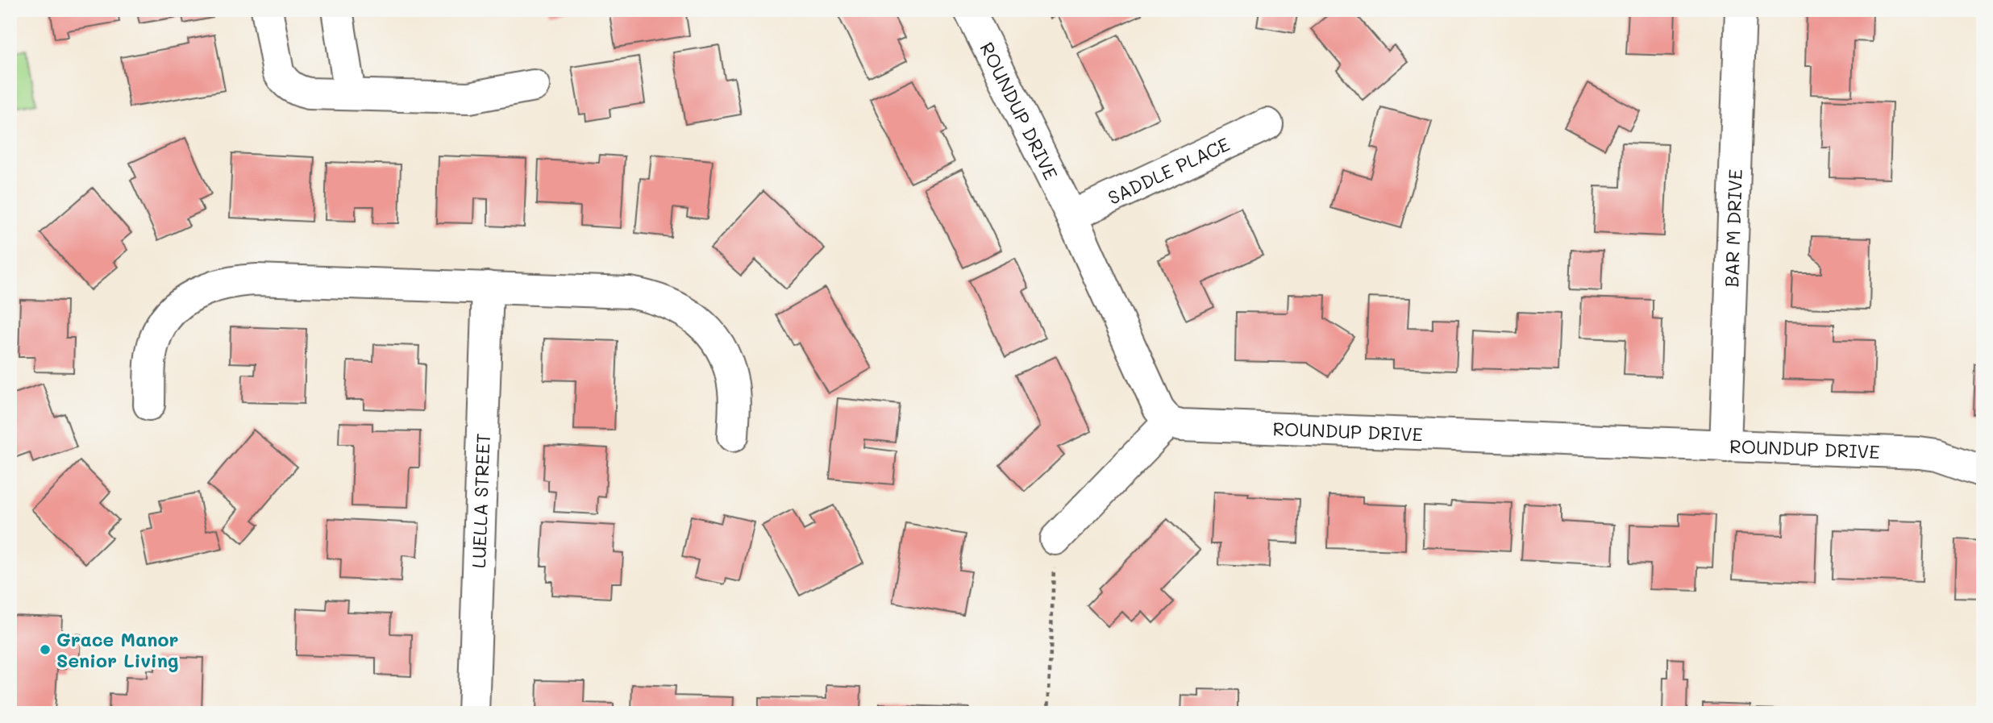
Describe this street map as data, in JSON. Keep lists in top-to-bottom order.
{
  "streets": {
    "street": [
      "ROUNDUP DRIVE",
      "SADDLE PLACE",
      "BAR M DRIVE",
      "LUELLA STREET"
    ]
  },
  "crossings": [
    ["ROUNDUP DRIVE", "SADDLE PLACE"],
    ["ROUNDUP DRIVE", "BAR M DRIVE"]
  ],
  "places": ["Grace Manor Senior Living"]
}
